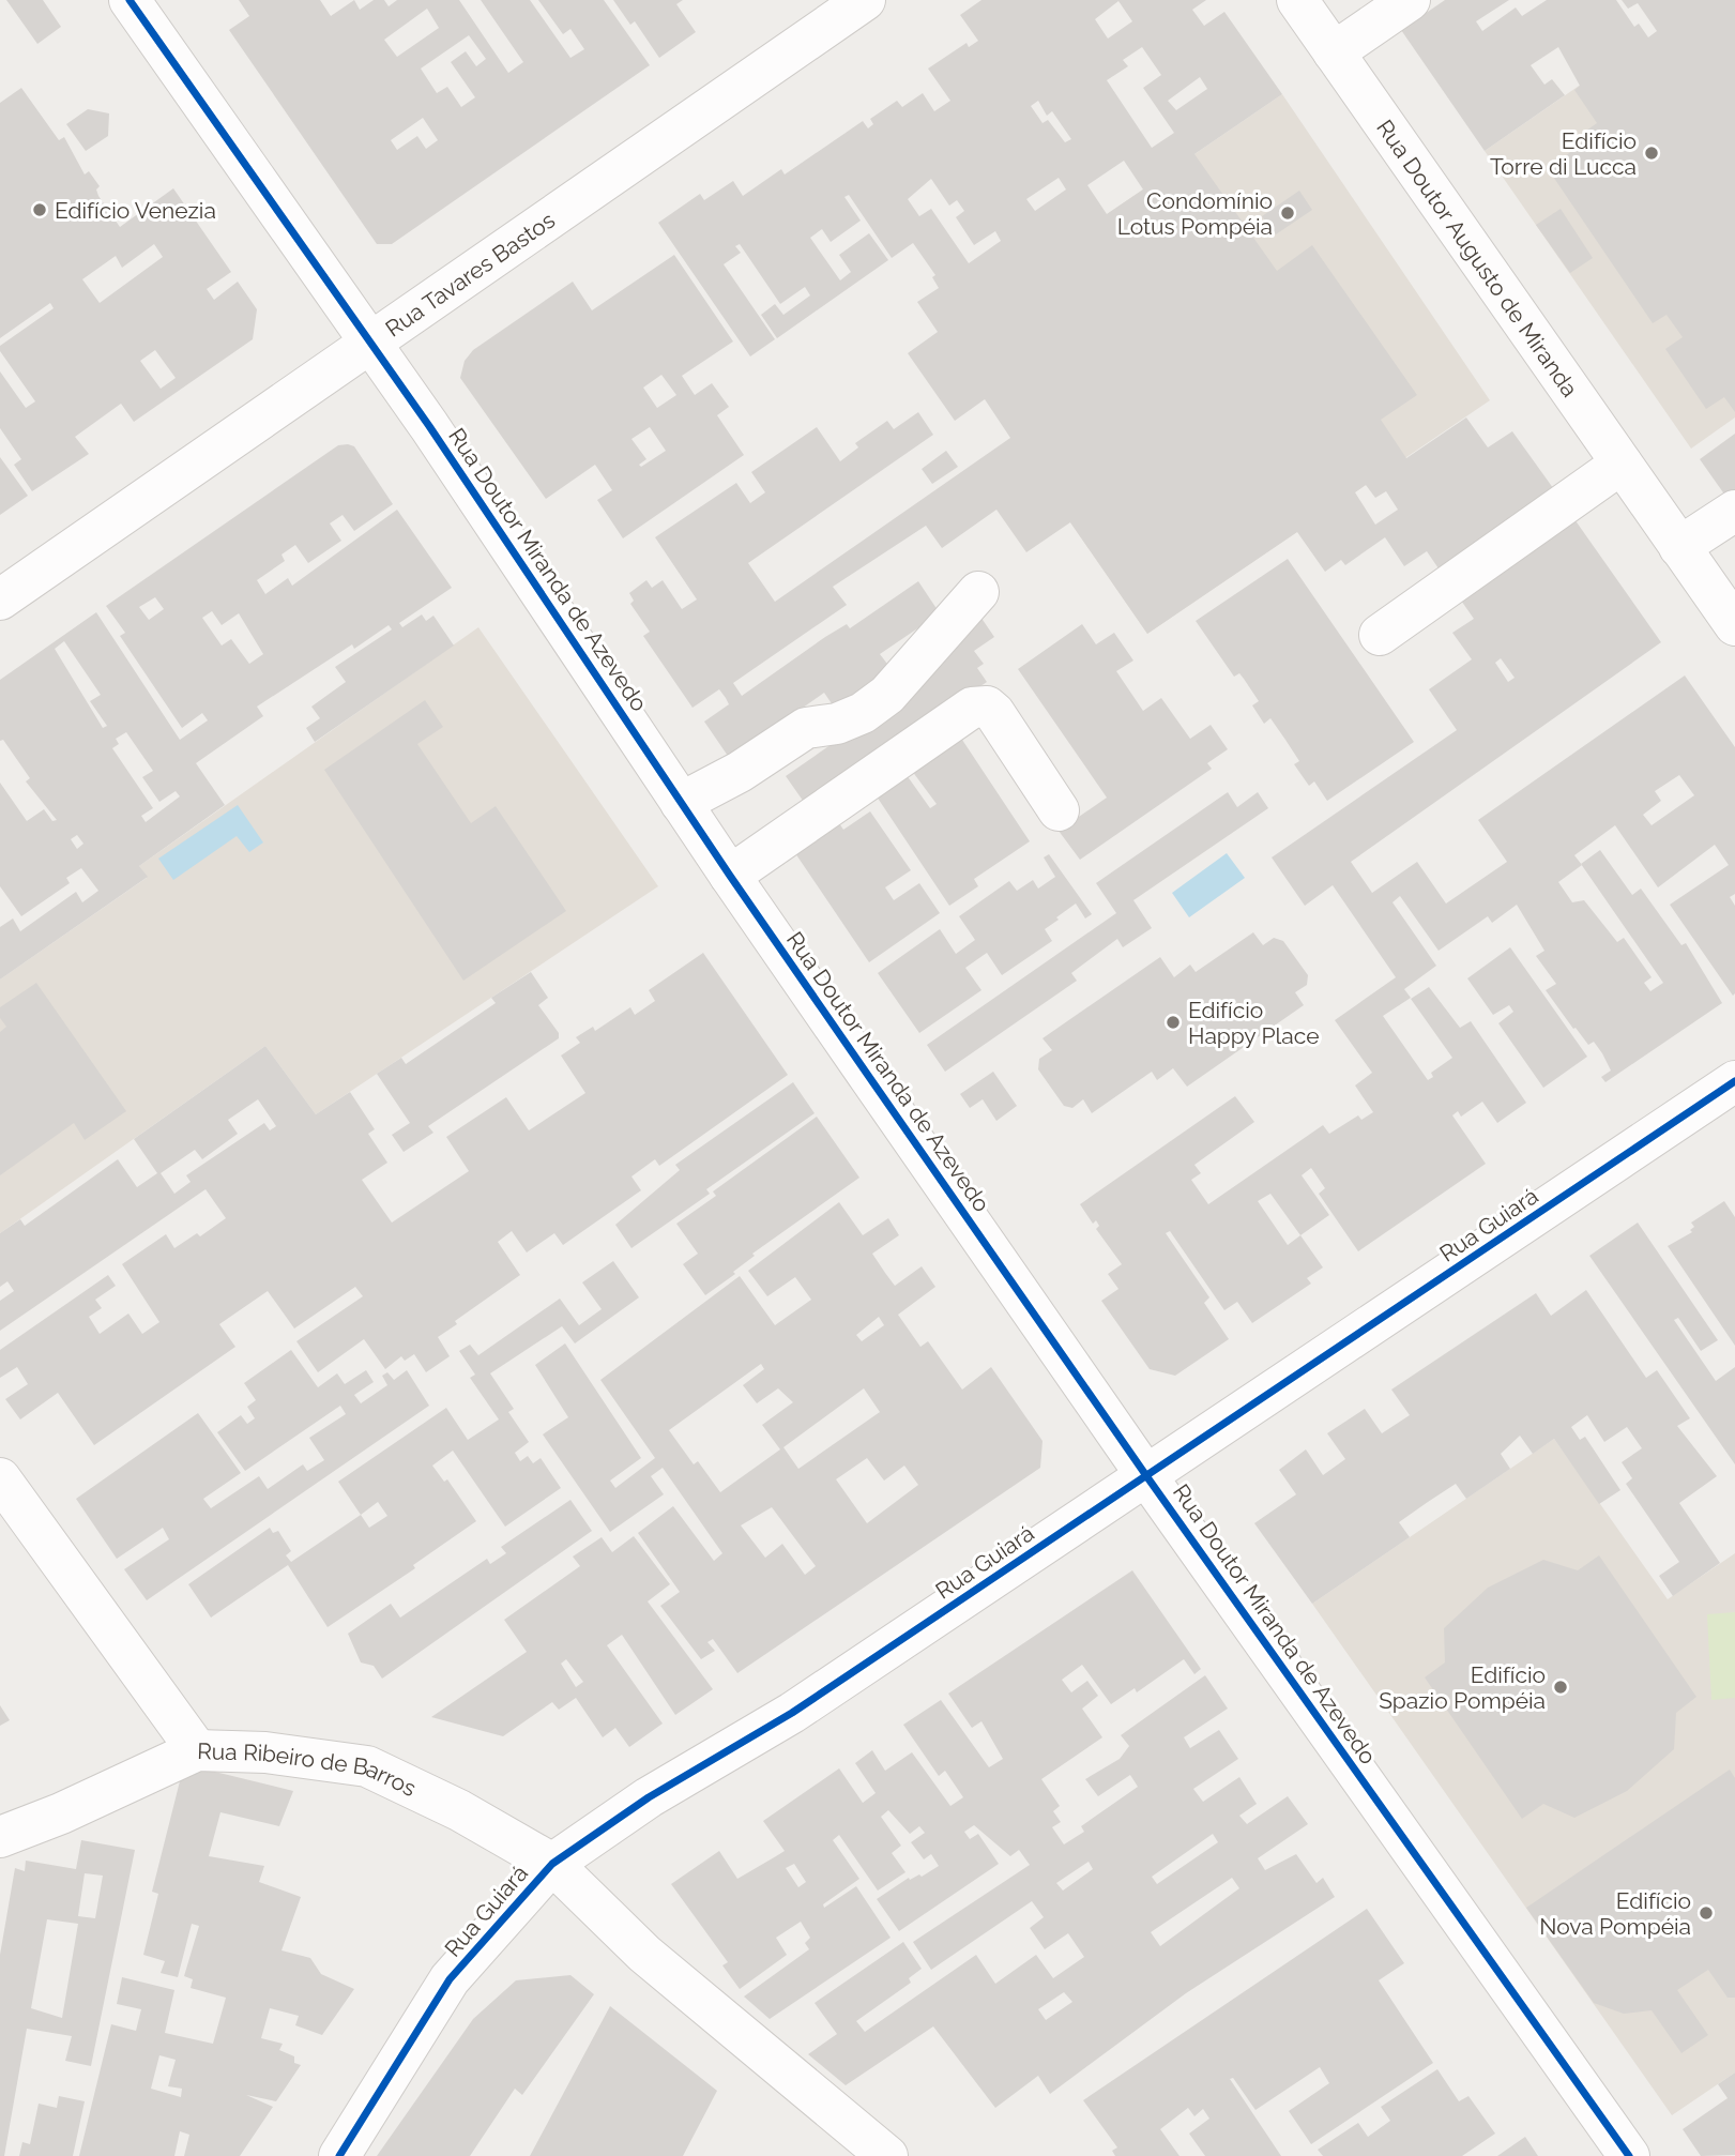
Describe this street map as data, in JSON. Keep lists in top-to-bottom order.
{
  "streets": {
    "street": [
      "Rua Doutor Augusto de Miranda",
      "Rua Tavares Bastos",
      "Rua Doutor Miranda de Azevedo",
      "Rua Guiará",
      "Rua Ribeiro de Barros"
    ]
  },
  "crossings": [
    ["Rua Tavares Bastos", "Rua Doutor Miranda de Azevedo"],
    ["Rua Doutor Miranda de Azevedo", "Rua Guiará"],
    ["Rua Guiará", "Rua Ribeiro de Barros"]
  ],
  "places": [
    "Edifício Torre di Lucca",
    "Edifício Venezia",
    "Condomínio Lotus Pompéia",
    "Edifício Happy Place",
    "Edifício Spazio Pompéia",
    "Edifício Nova Pompéia"
  ]
}
